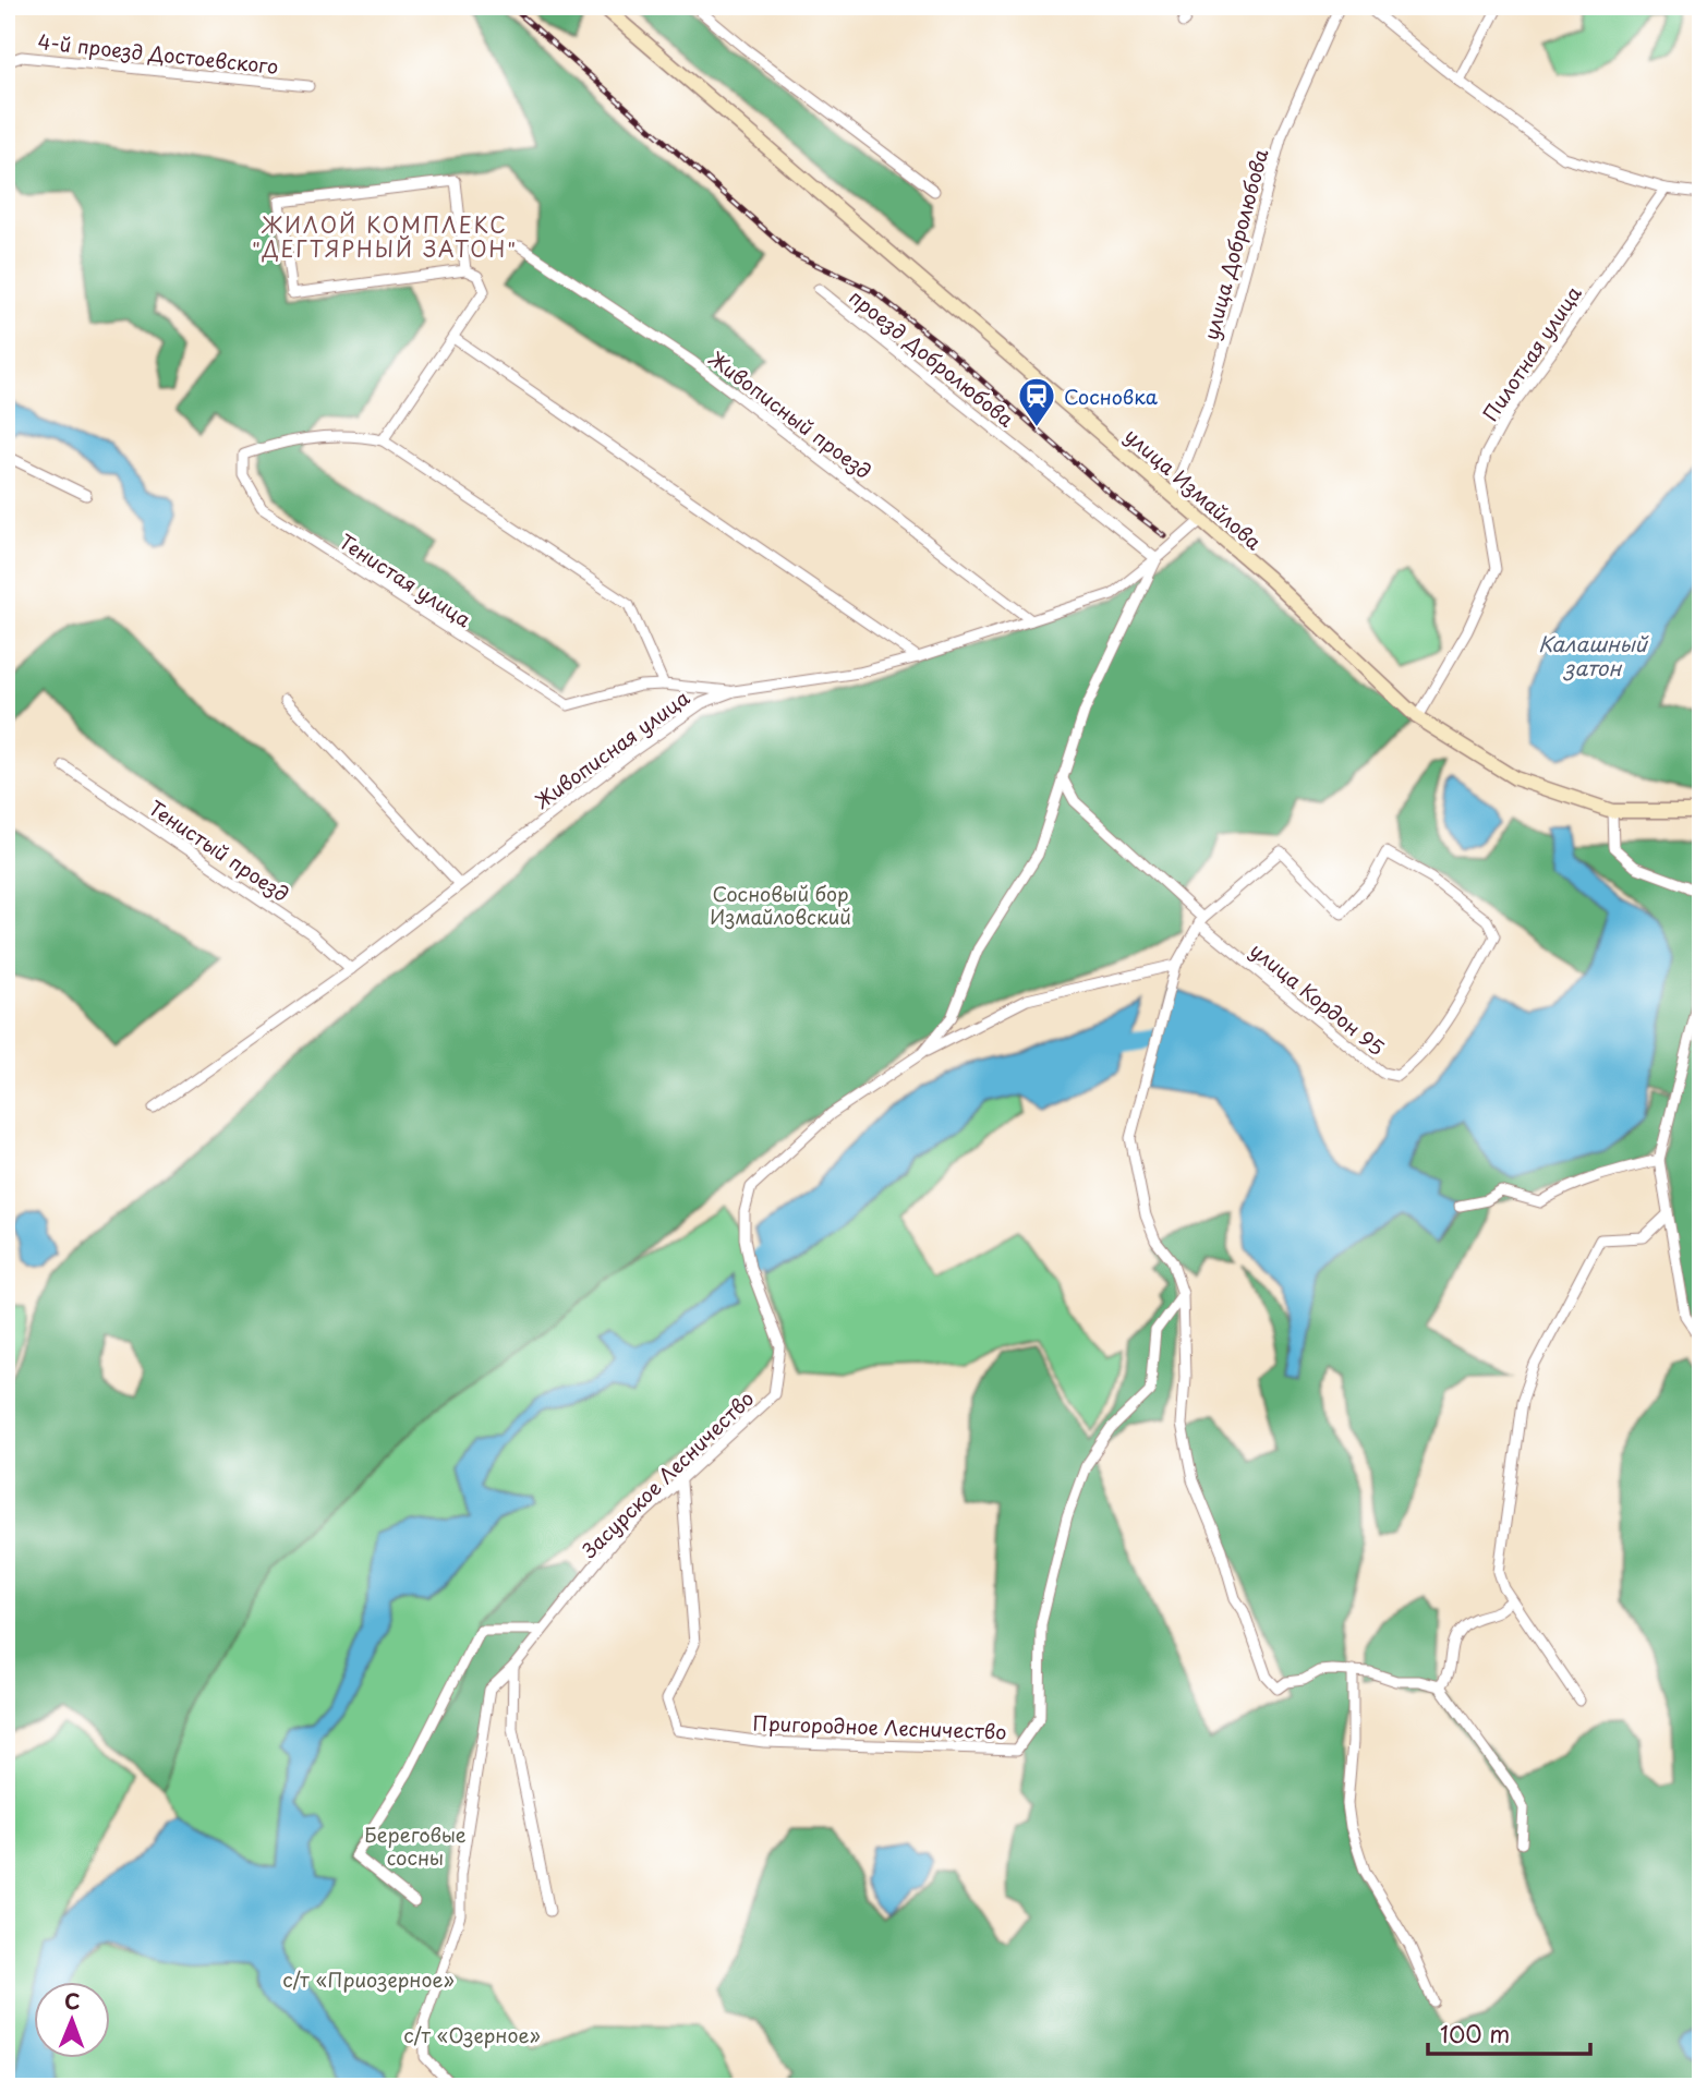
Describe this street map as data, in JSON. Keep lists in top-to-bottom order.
{
  "streets": {
    "main road": ["улица Измайлова"],
    "street": [
      "4-й проезд Достоевского",
      "улица Добролюбова",
      "Пилотная улица",
      "проезд Добролюбова",
      "Живописный проезд",
      "Тенистая улица",
      "Живописная улица",
      "Тенистый проезд",
      "улица Кордон 95",
      "Засурское Лесничество",
      "Пригородное Лесничество"
    ]
  },
  "crossings": [
    ["улица Добролюбова", "улица Измайлова"],
    ["Пилотная улица", "улица Измайлова"],
    ["проезд Добролюбова", "Живописная улица"],
    ["проезд Добролюбова", "Засурское Лесничество"],
    ["Живописный проезд", "Живописная улица"],
    ["Тенистая улица", "Живописная улица"],
    ["Живописная улица", "Тенистый проезд"],
    ["Живописная улица", "Засурское Лесничество"],
    ["улица Кордон 95", "Засурское Лесничество"],
    ["улица Кордон 95", "Пригородное Лесничество"],
    ["Засурское Лесничество", "Пригородное Лесничество"]
  ],
  "districts": ["ЖИЛОЙ КОМПЛЕКС \"ДЕГТЯРНЫЙ ЗАТОН\""],
  "water": ["Калашный затон"],
  "parks": [
    "Сосновый бор Измайловский",
    "Береговые сосны",
    "с/т «Приозерное»",
    "с/т «Озерное»"
  ],
  "places": {
    "station": ["Сосновка"]
  },
  "scale_bar": "100 m",
  "north": "top"
}
